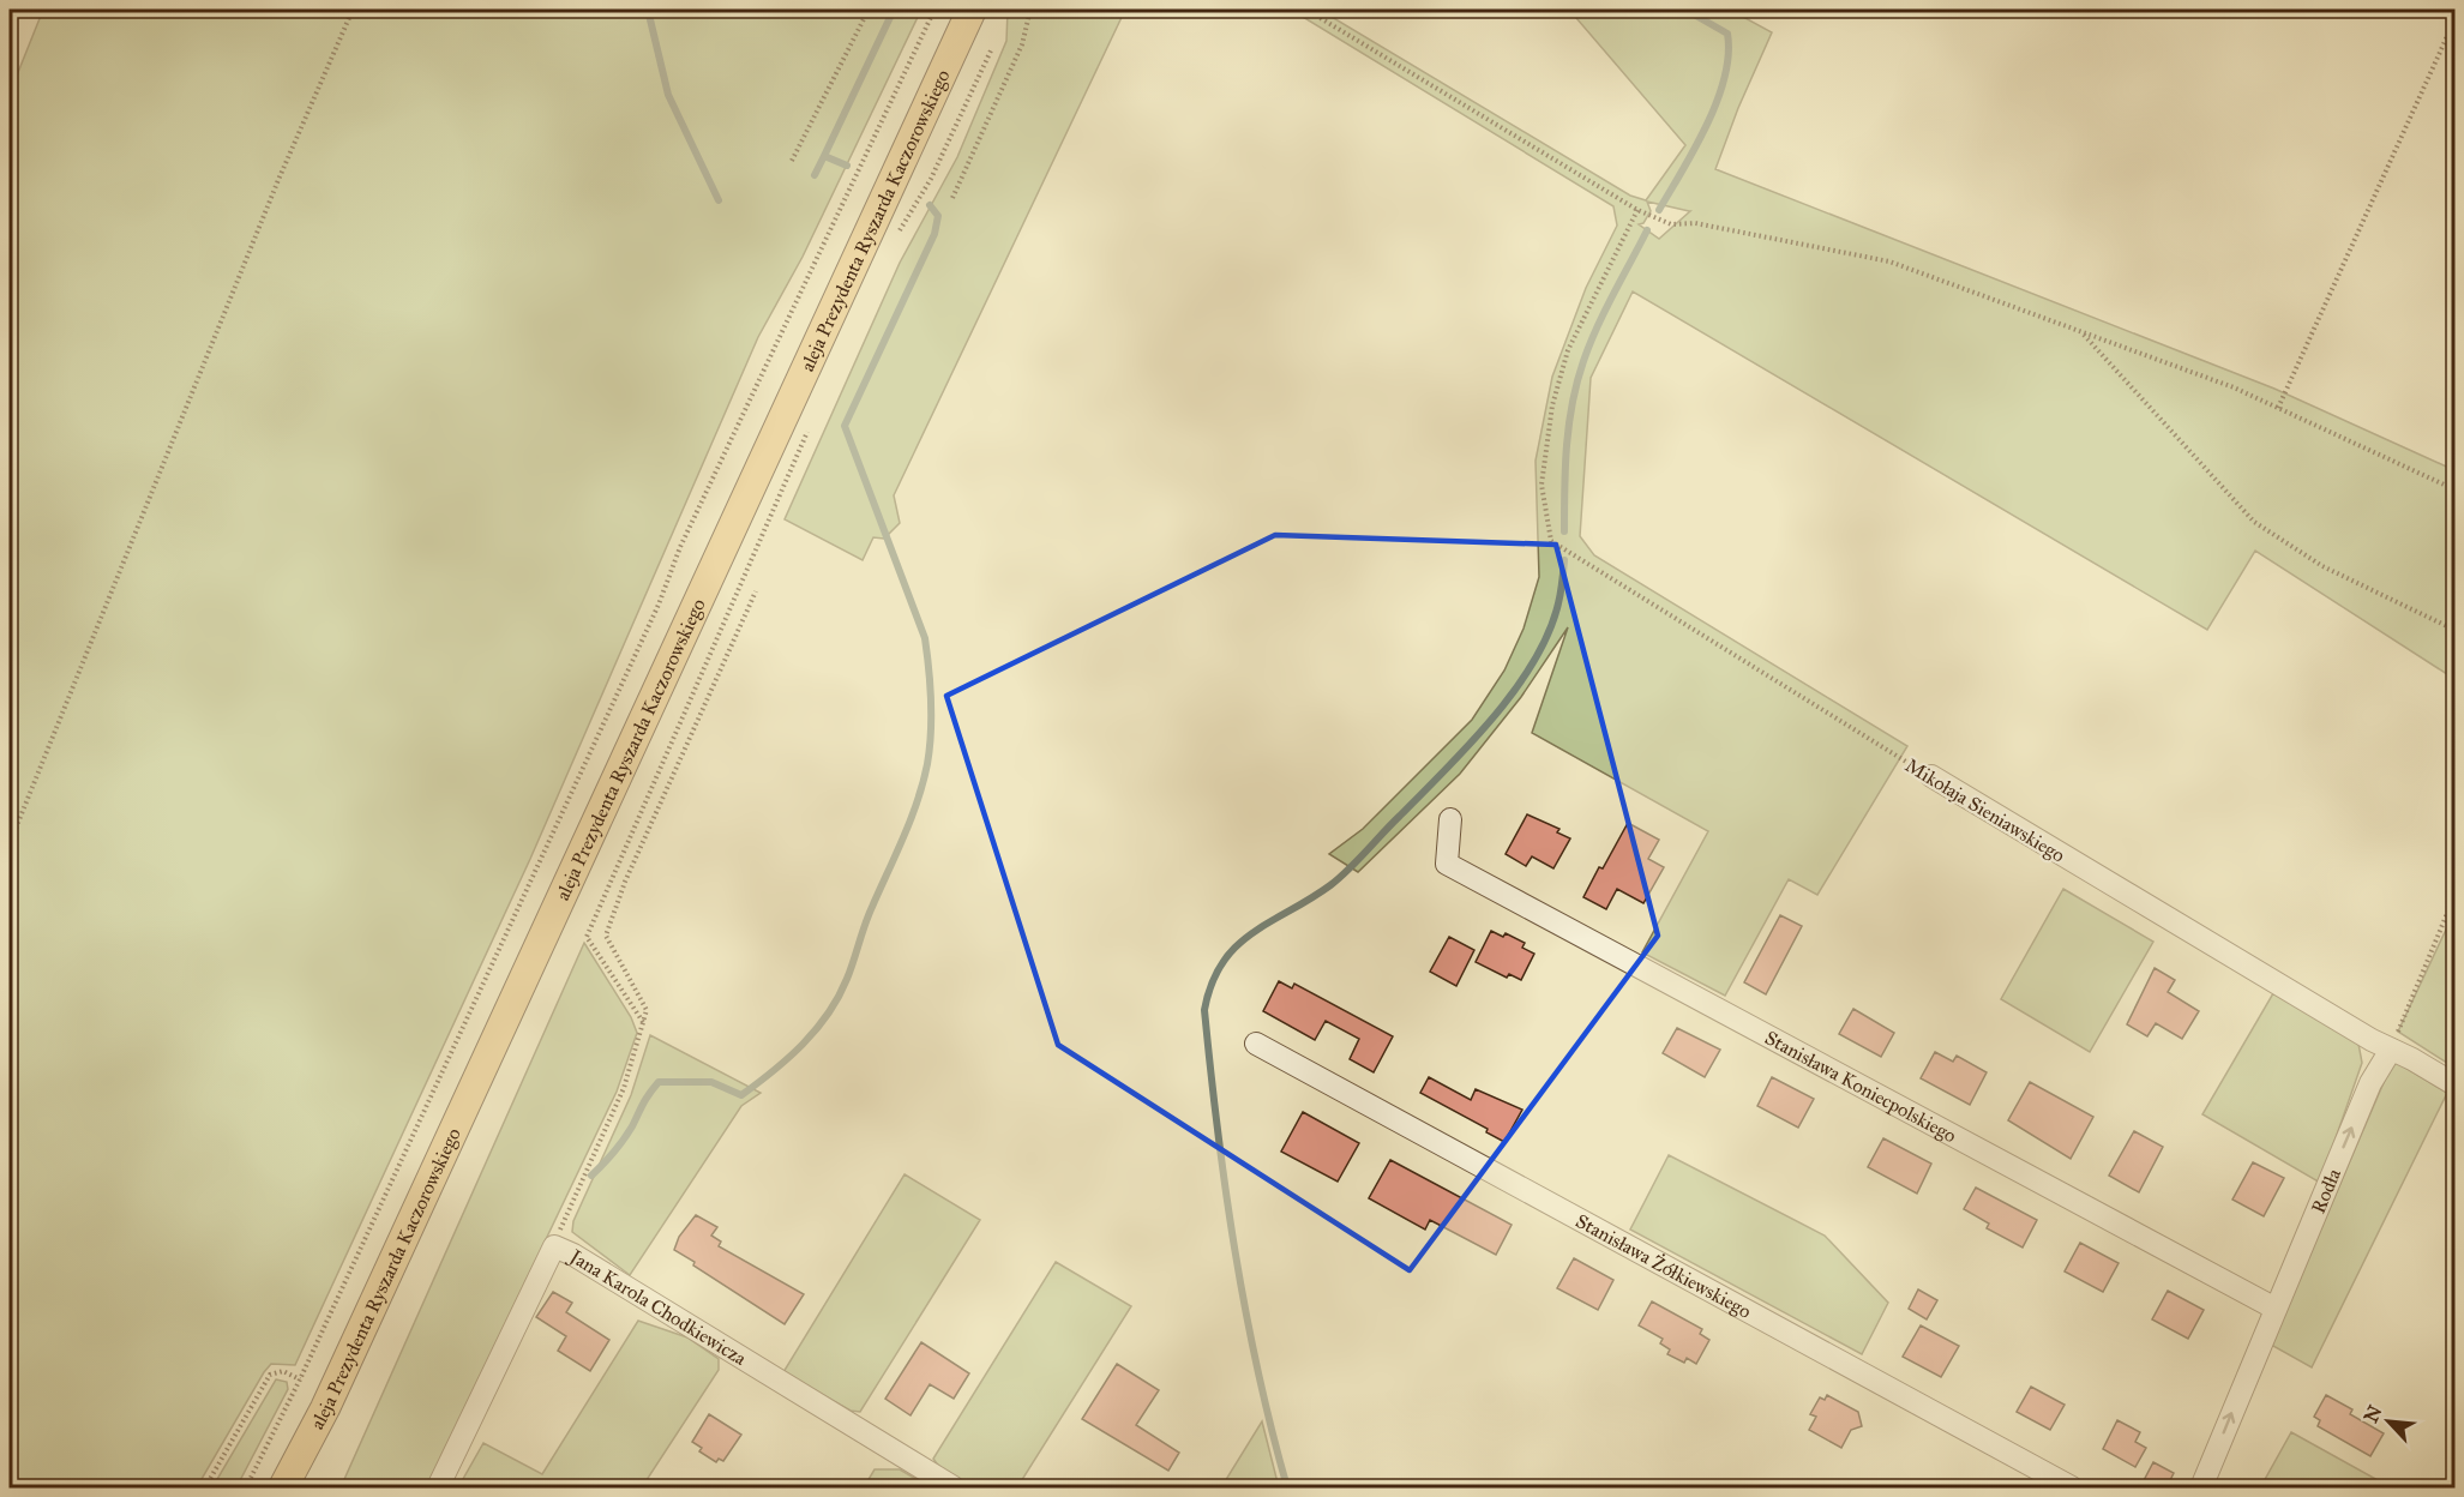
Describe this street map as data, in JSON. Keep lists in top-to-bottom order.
{
  "streets": {
    "main road": ["aleja Prezydenta Ryszarda Kaczorowskiego"],
    "street": [
      "Mikołaja Sieniawskiego",
      "Stanisława Koniecpolskiego",
      "Rodła",
      "Stanisława Żółkiewskiego",
      "Jana Karola Chodkiewicza"
    ]
  },
  "crossings": [
    ["Mikołaja Sieniawskiego", "Rodła"],
    ["Stanisława Koniecpolskiego", "Rodła"]
  ],
  "one_way": ["Rodła"],
  "north": "top left"
}
